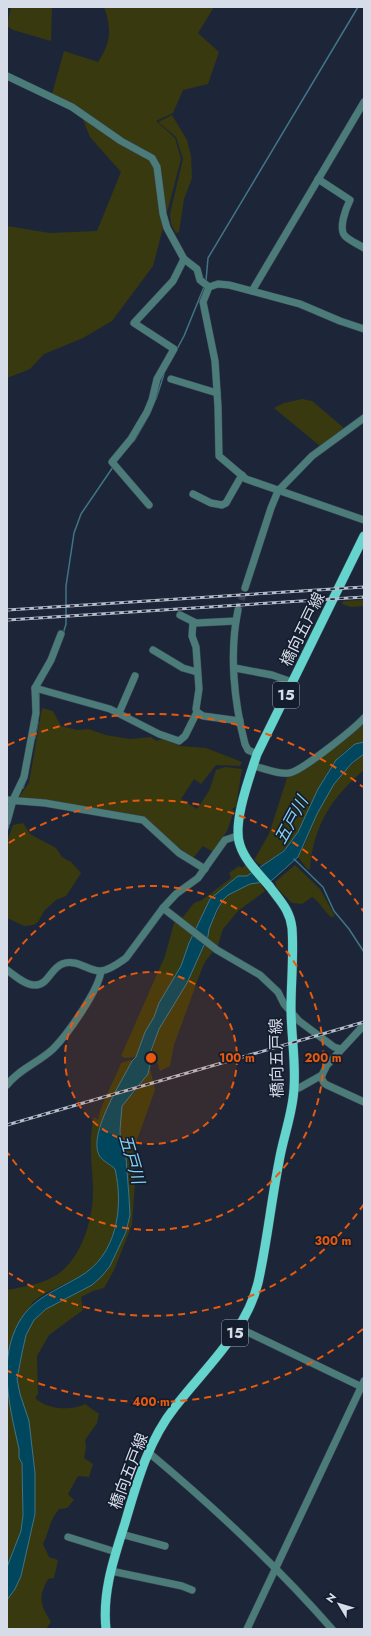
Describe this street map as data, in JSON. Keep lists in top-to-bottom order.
{
  "streets": {
    "main road": ["橋向五戸線", "15"]
  },
  "water": ["五戸川"],
  "north": "top left",
  "rings": [
    "100 m",
    "200 m",
    "300 m",
    "400 m"
  ]
}
